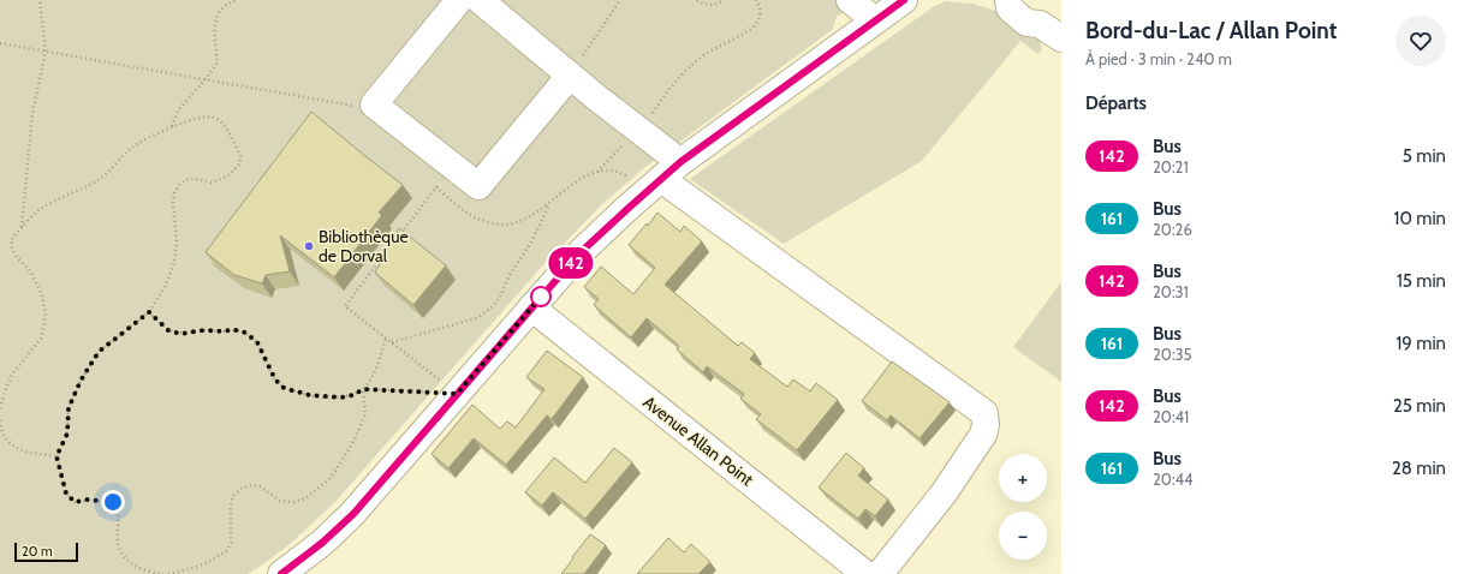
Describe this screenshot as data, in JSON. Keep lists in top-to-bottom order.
{
  "streets": {
    "street": ["Avenue Allan Point"]
  },
  "places": ["Bibliothèque de Dorval"],
  "lines": ["bus line 142"],
  "scale_bar": "20 m",
  "page": {
    "on_map": "142",
    "heading": [
      ["Bord-du-Lac / Allan Point", "À pied · 3 min · 240 m"],
      "Départs"
    ],
    "list": [
      {
        "mark": "142",
        "name": "Bus",
        "note": "20:21",
        "value": "5 min"
      },
      {
        "mark": "161",
        "name": "Bus",
        "note": "20:26",
        "value": "10 min"
      },
      {
        "mark": "142",
        "name": "Bus",
        "note": "20:31",
        "value": "15 min"
      },
      {
        "mark": "161",
        "name": "Bus",
        "note": "20:35",
        "value": "19 min"
      },
      {
        "mark": "142",
        "name": "Bus",
        "note": "20:41",
        "value": "25 min"
      },
      {
        "mark": "161",
        "name": "Bus",
        "note": "20:44",
        "value": "28 min"
      }
    ],
    "map_buttons": ["+", "−"],
    "scale": "20 m"
  }
}
